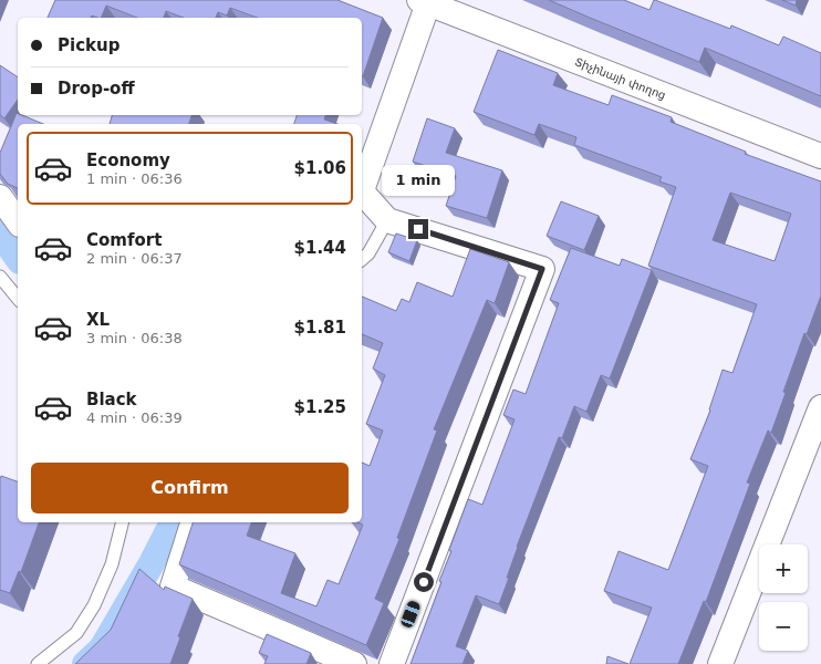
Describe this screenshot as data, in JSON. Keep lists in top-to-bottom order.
{
  "streets": {
    "street": ["Տիչինայի փողոց"]
  },
  "page": {
    "banner": ["Pickup", "Drop-off"],
    "list": [
      {
        "name": "Economy",
        "note": "1 min · 06:36",
        "value": "$1.06"
      },
      {
        "name": "Comfort",
        "note": "2 min · 06:37",
        "value": "$1.44"
      },
      {
        "name": "XL",
        "note": "3 min · 06:38",
        "value": "$1.81"
      },
      {
        "name": "Black",
        "note": "4 min · 06:39",
        "value": "$1.25"
      }
    ],
    "bubble": "1 min",
    "buttons": "Confirm",
    "map_buttons": ["+", "−"]
  }
}
